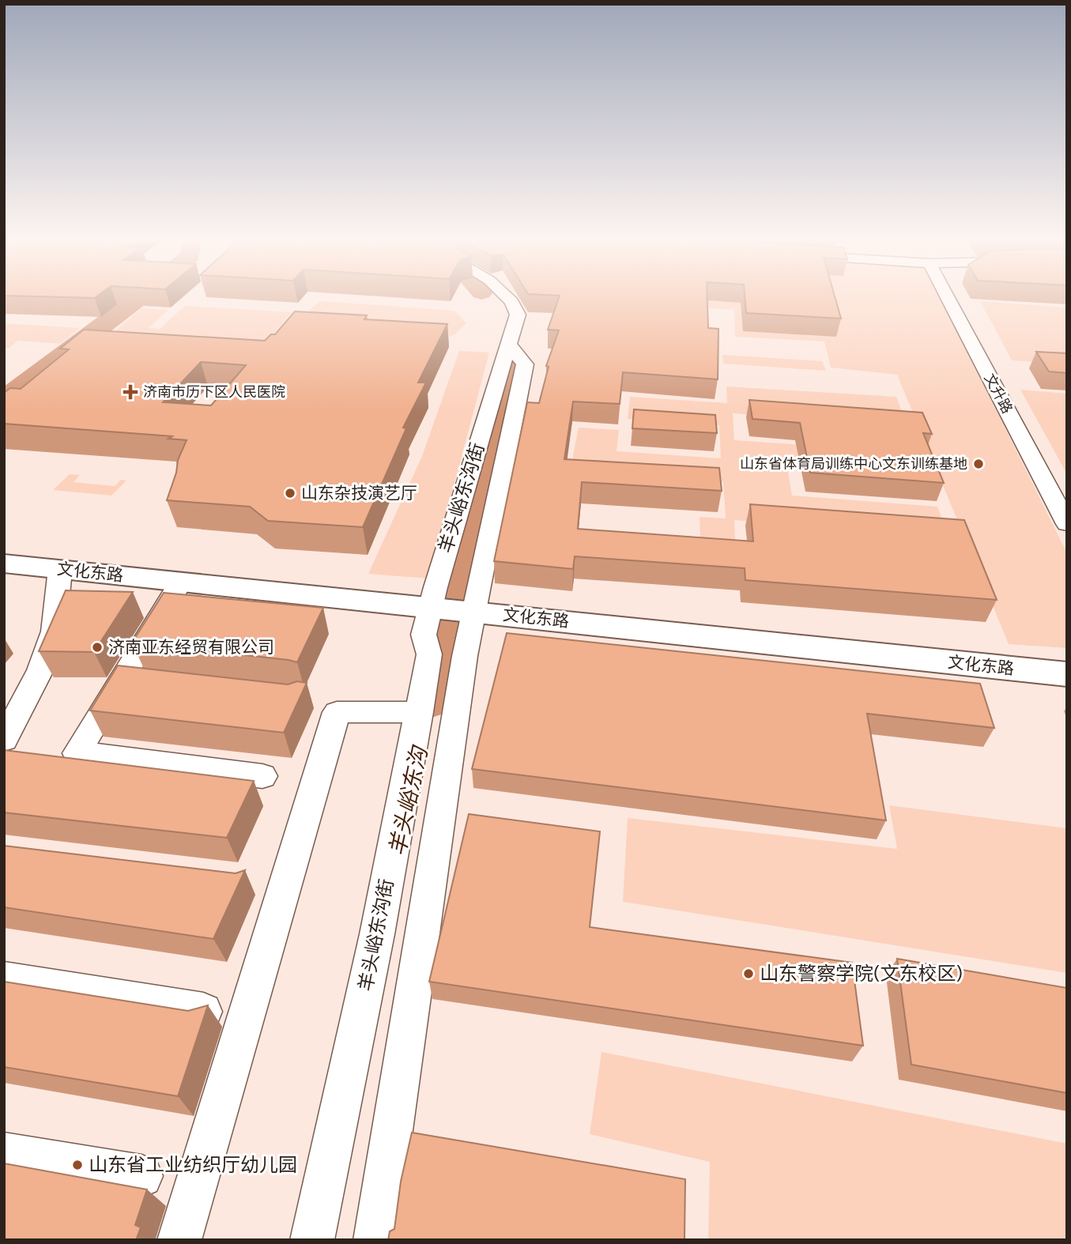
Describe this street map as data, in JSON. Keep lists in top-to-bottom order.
{
  "streets": {
    "main road": ["文化东路"],
    "street": ["文升路", "羊头峪东沟街"]
  },
  "crossings": [
    ["羊头峪东沟街", "文化东路"]
  ],
  "water": ["羊头峪东沟"],
  "places": {
    "health": ["济南市历下区人民医院"],
    "other": [
      "山东省体育局训练中心文东训练基地",
      "山东杂技演艺厅",
      "济南亚东经贸有限公司",
      "山东警察学院(文东校区)",
      "山东省工业纺织厅幼儿园"
    ]
  }
}
